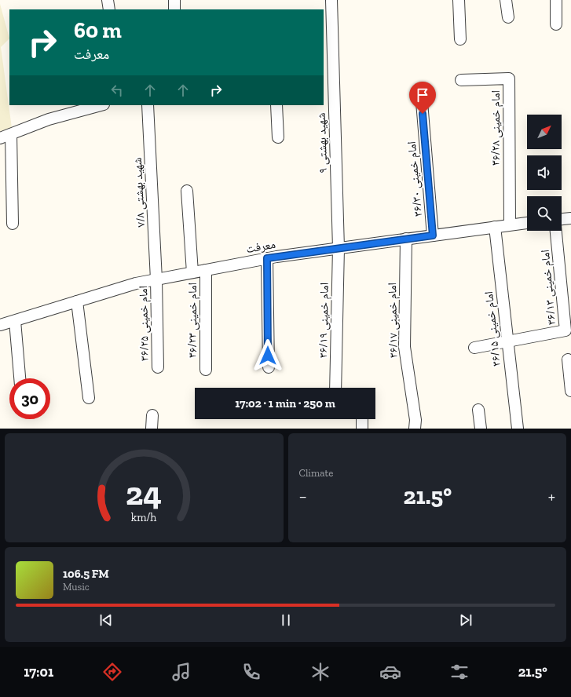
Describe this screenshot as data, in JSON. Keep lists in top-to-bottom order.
{
  "streets": {
    "street": [
      "امام خمینی ۳۶/۲۸",
      "شهید بهشتی ۹",
      "امام خمینی ۳۶/۳۰",
      "شهید بهشتی ۷/۸",
      "معرفت",
      "امام خمینی ۳۶/۱۳",
      "امام خمینی ۳۶/۲۳",
      "امام خمینی ۳۶/۱۹",
      "امام خمینی ۳۶/۱۷",
      "امام خمینی ۳۶/۲۵",
      "امام خمینی ۳۶/۱۵"
    ]
  },
  "crossings": [
    ["امام خمینی ۳۶/۲۸", "معرفت"],
    ["شهید بهشتی ۹", "معرفت"],
    ["شهید بهشتی ۹", "امام خمینی ۳۶/۱۹"],
    ["امام خمینی ۳۶/۳۰", "معرفت"],
    ["شهید بهشتی ۷/۸", "معرفت"],
    ["شهید بهشتی ۷/۸", "امام خمینی ۳۶/۲۵"],
    ["معرفت", "امام خمینی ۳۶/۲۳"],
    ["معرفت", "امام خمینی ۳۶/۱۹"],
    ["معرفت", "امام خمینی ۳۶/۱۷"],
    ["معرفت", "امام خمینی ۳۶/۲۵"],
    ["معرفت", "امام خمینی ۳۶/۱۵"],
    ["امام خمینی ۳۶/۱۳", "امام خمینی ۳۶/۱۵"]
  ],
  "north": "top right",
  "page": {
    "turn": ["60 m", "معرفت"],
    "limit": "30",
    "trip": "17:02 · 1 min · 250 m",
    "tile": "Climate",
    "heat": ["−", "21.5°", "+"],
    "song": ["106.5 FM", "Music"],
    "tabs": ["17:01", "21.5°"],
    "gauge": ["24", "km/h"]
  }
}
